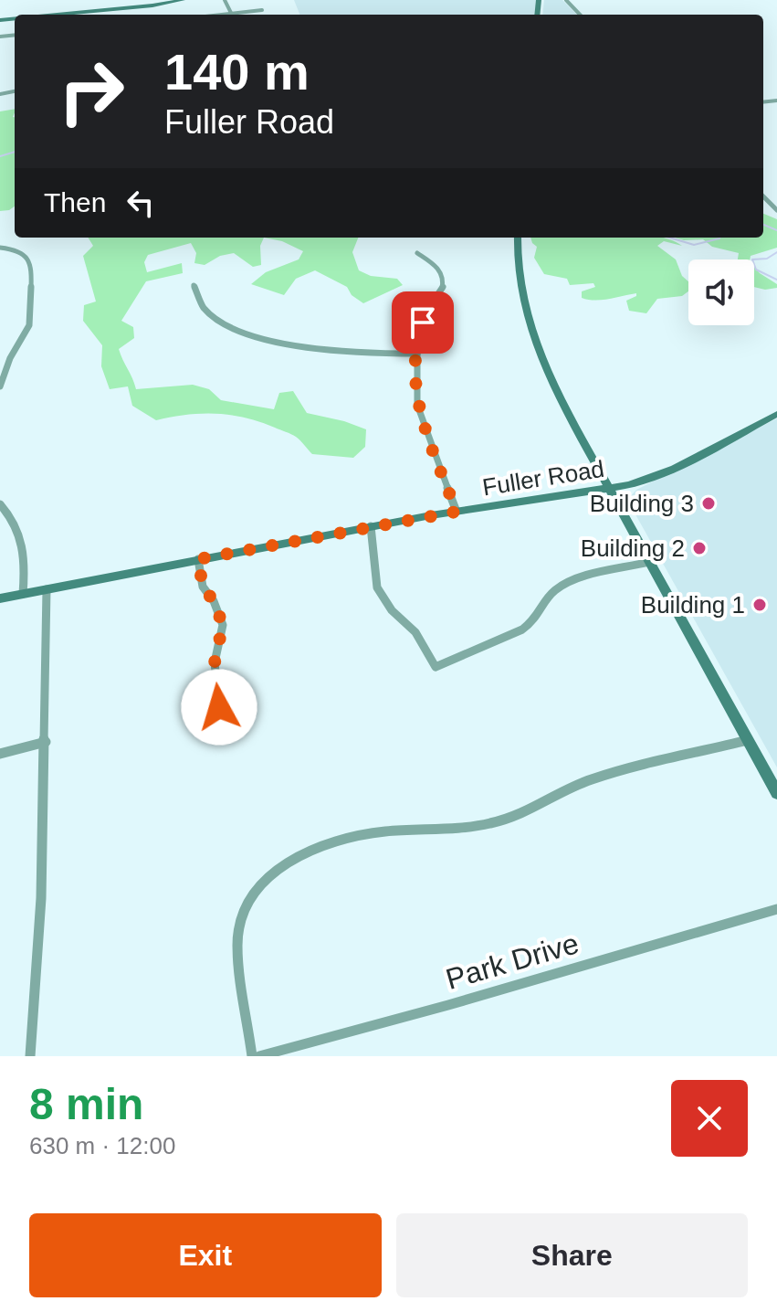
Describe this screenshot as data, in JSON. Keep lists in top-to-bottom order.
{
  "streets": {
    "main road": ["Fuller Road"],
    "street": ["Park Drive"]
  },
  "places": ["Building 3", "Building 2", "Building 1"],
  "page": {
    "turn": ["140 m", "Fuller Road"],
    "then": "Then",
    "heading": ["8 min", "630 m · 12:00"],
    "buttons": ["Exit", "Share"]
  }
}
